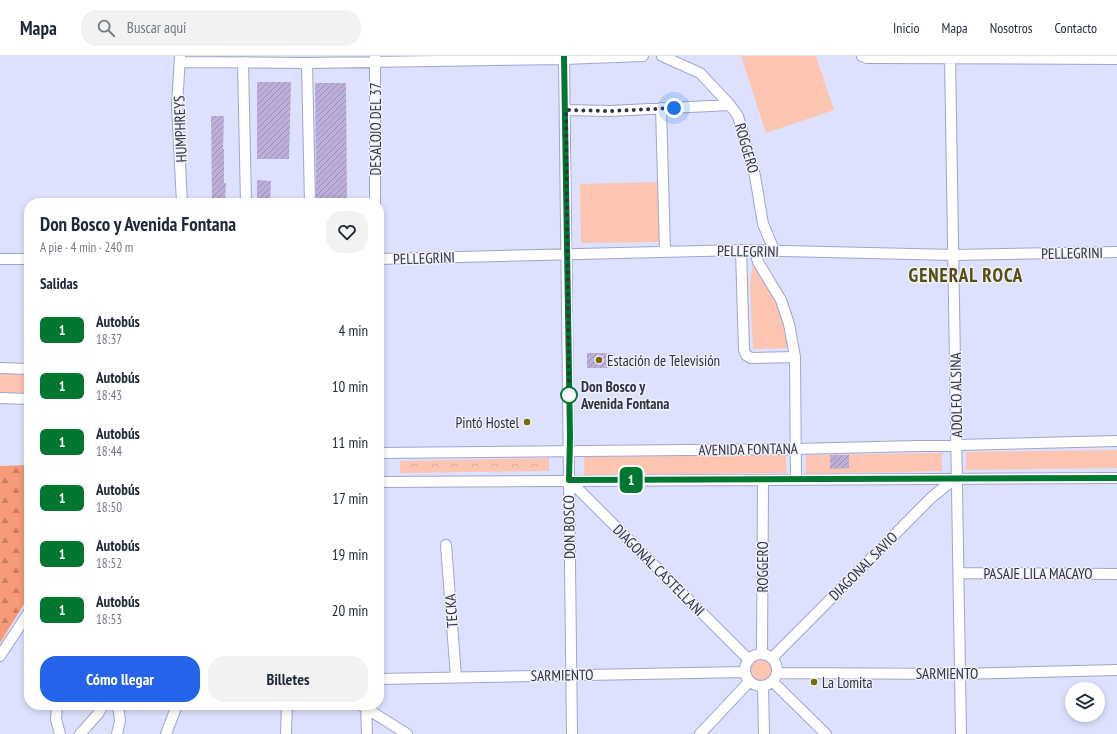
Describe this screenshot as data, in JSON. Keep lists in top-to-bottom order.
{
  "streets": {
    "street": [
      "HUMPHREYS",
      "DESALOJO DEL 37",
      "ROGGERO",
      "PELLEGRINI",
      "ADOLFO ALSINA",
      "AVENIDA FONTANA",
      "DON BOSCO",
      "DIAGONAL SAVIO",
      "DIAGONAL CASTELLANI",
      "PASAJE LILA MACAYO",
      "TECKA",
      "SARMIENTO"
    ]
  },
  "crossings": [
    ["ROGGERO", "PELLEGRINI"],
    ["ROGGERO", "AVENIDA FONTANA"],
    ["ROGGERO", "DIAGONAL SAVIO"],
    ["ROGGERO", "DIAGONAL CASTELLANI"],
    ["ROGGERO", "SARMIENTO"],
    ["PELLEGRINI", "ADOLFO ALSINA"],
    ["PELLEGRINI", "DON BOSCO"],
    ["ADOLFO ALSINA", "AVENIDA FONTANA"],
    ["ADOLFO ALSINA", "DIAGONAL SAVIO"],
    ["ADOLFO ALSINA", "PASAJE LILA MACAYO"],
    ["ADOLFO ALSINA", "SARMIENTO"],
    ["AVENIDA FONTANA", "DON BOSCO"],
    ["AVENIDA FONTANA", "DIAGONAL SAVIO"],
    ["AVENIDA FONTANA", "DIAGONAL CASTELLANI"],
    ["DON BOSCO", "DIAGONAL CASTELLANI"],
    ["DON BOSCO", "SARMIENTO"],
    ["DIAGONAL SAVIO", "DIAGONAL CASTELLANI"],
    ["DIAGONAL SAVIO", "SARMIENTO"],
    ["DIAGONAL CASTELLANI", "SARMIENTO"],
    ["TECKA", "SARMIENTO"]
  ],
  "districts": ["GENERAL ROCA"],
  "places": [
    "Estación de Televisión",
    "Don Bosco y Avenida Fontana",
    "Pintó Hostel",
    "La Lomita"
  ],
  "lines": ["bus line 1"],
  "page": {
    "header": "Mapa",
    "search": "Buscar aquí",
    "nav": [
      "Inicio",
      "Mapa",
      "Nosotros",
      "Contacto"
    ],
    "on_map": "1",
    "heading": [
      ["Don Bosco y Avenida Fontana", "A pie · 4 min · 240 m"],
      "Salidas"
    ],
    "list": [
      {
        "mark": "1",
        "name": "Autobús",
        "note": "18:37",
        "value": "4 min"
      },
      {
        "mark": "1",
        "name": "Autobús",
        "note": "18:43",
        "value": "10 min"
      },
      {
        "mark": "1",
        "name": "Autobús",
        "note": "18:44",
        "value": "11 min"
      },
      {
        "mark": "1",
        "name": "Autobús",
        "note": "18:50",
        "value": "17 min"
      },
      {
        "mark": "1",
        "name": "Autobús",
        "note": "18:52",
        "value": "19 min"
      },
      {
        "mark": "1",
        "name": "Autobús",
        "note": "18:53",
        "value": "20 min"
      }
    ],
    "buttons": ["Cómo llegar", "Billetes"]
  }
}
